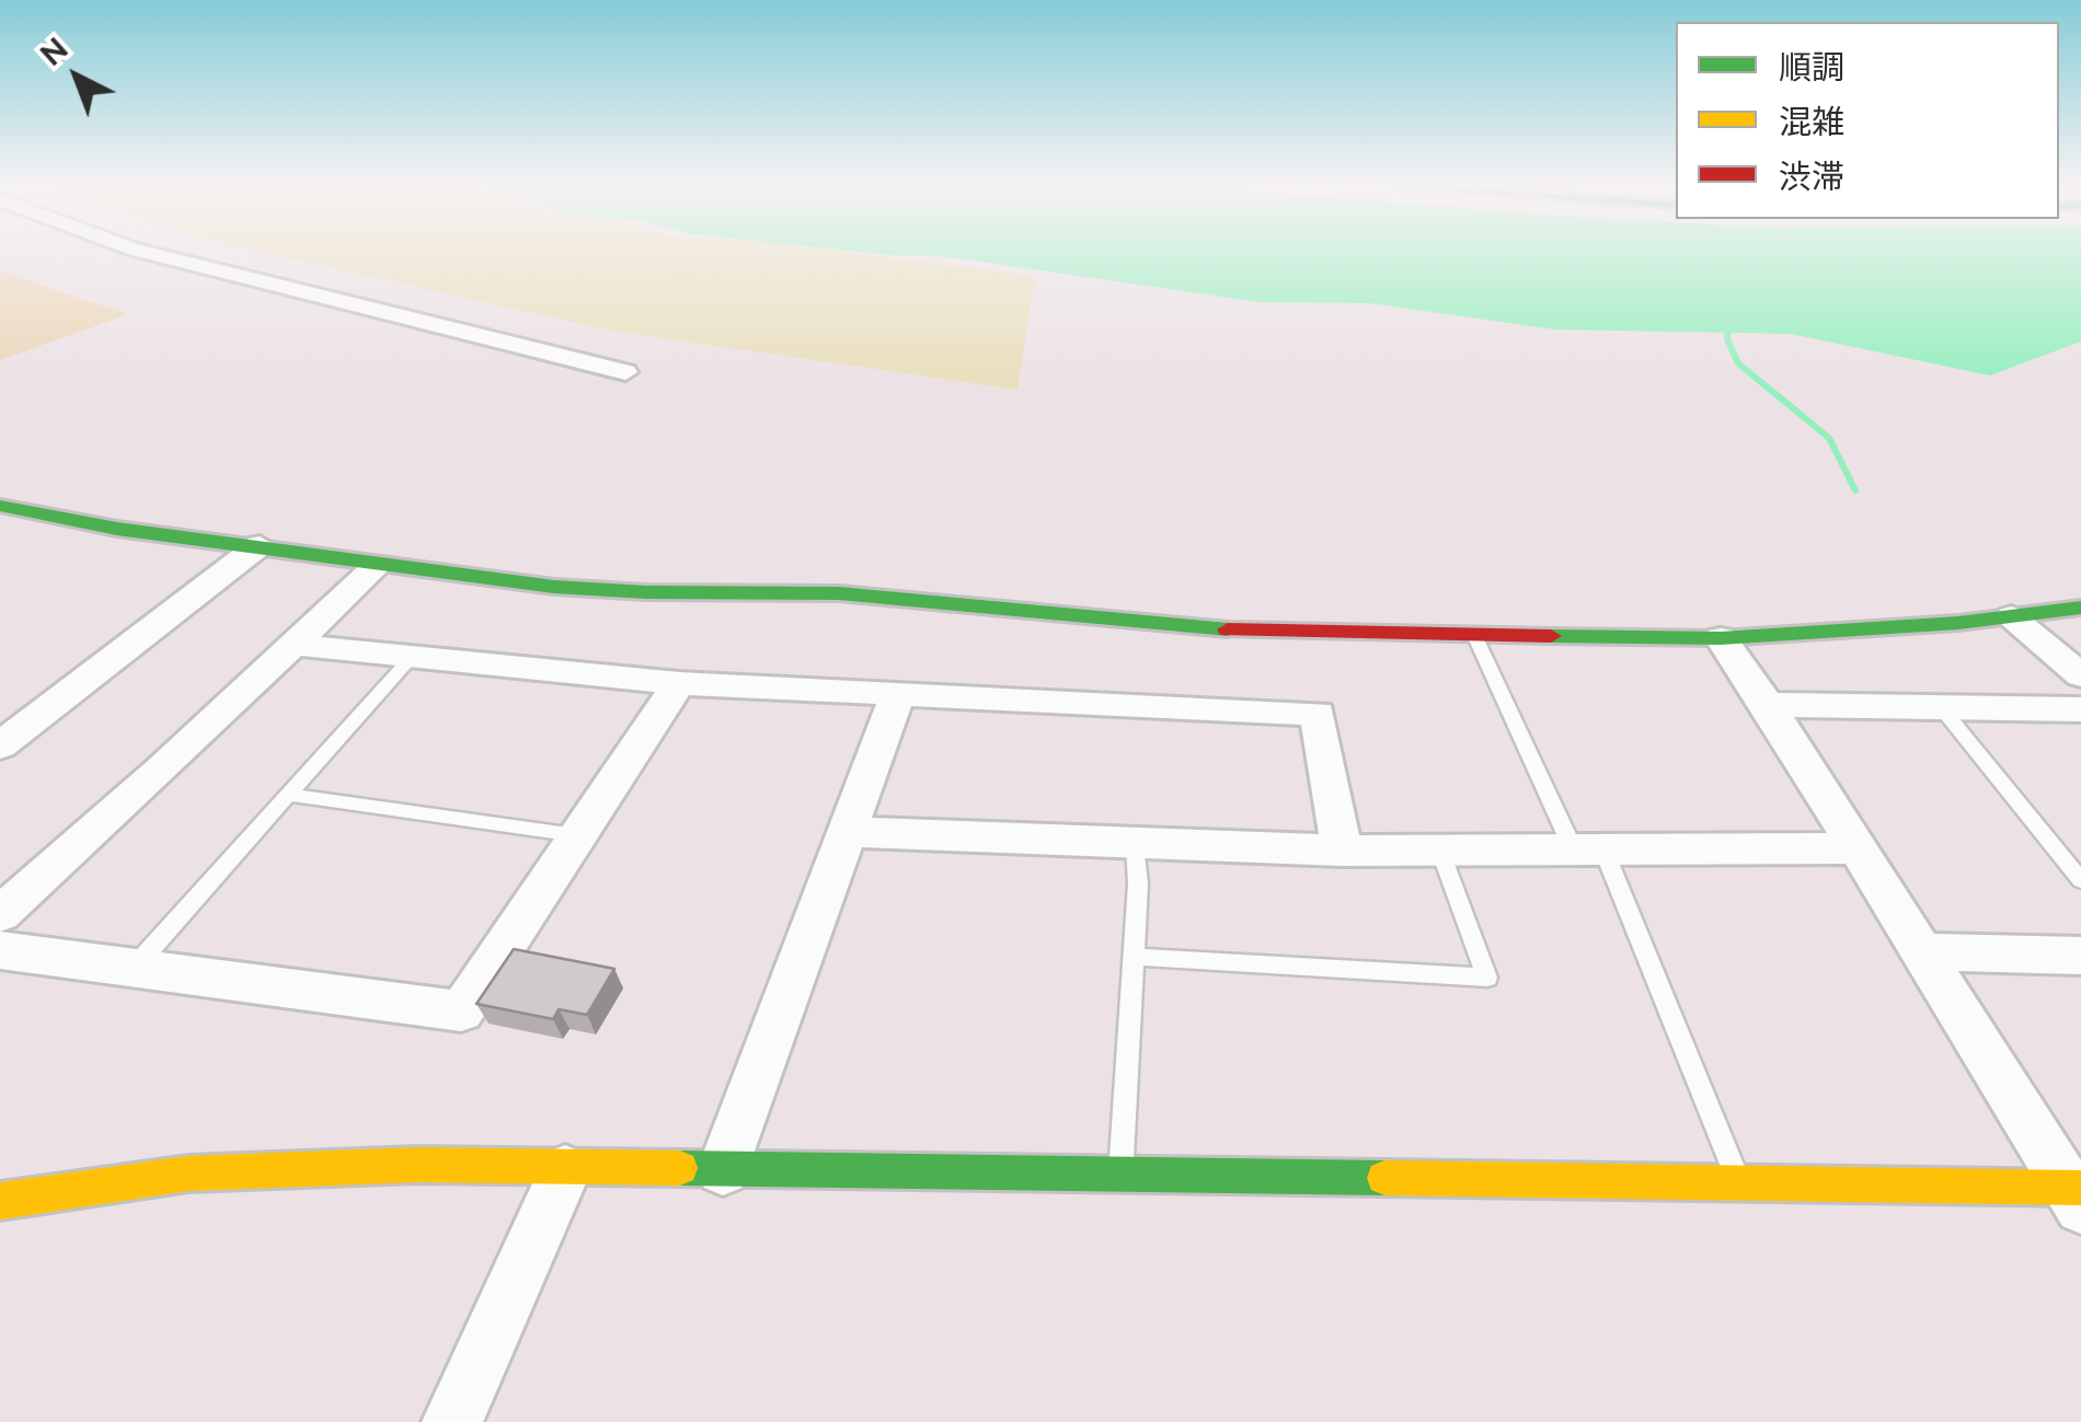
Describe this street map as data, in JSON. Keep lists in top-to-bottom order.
{
  "legend": ["順調", "混雑", "渋滞"],
  "north": "top left"
}
